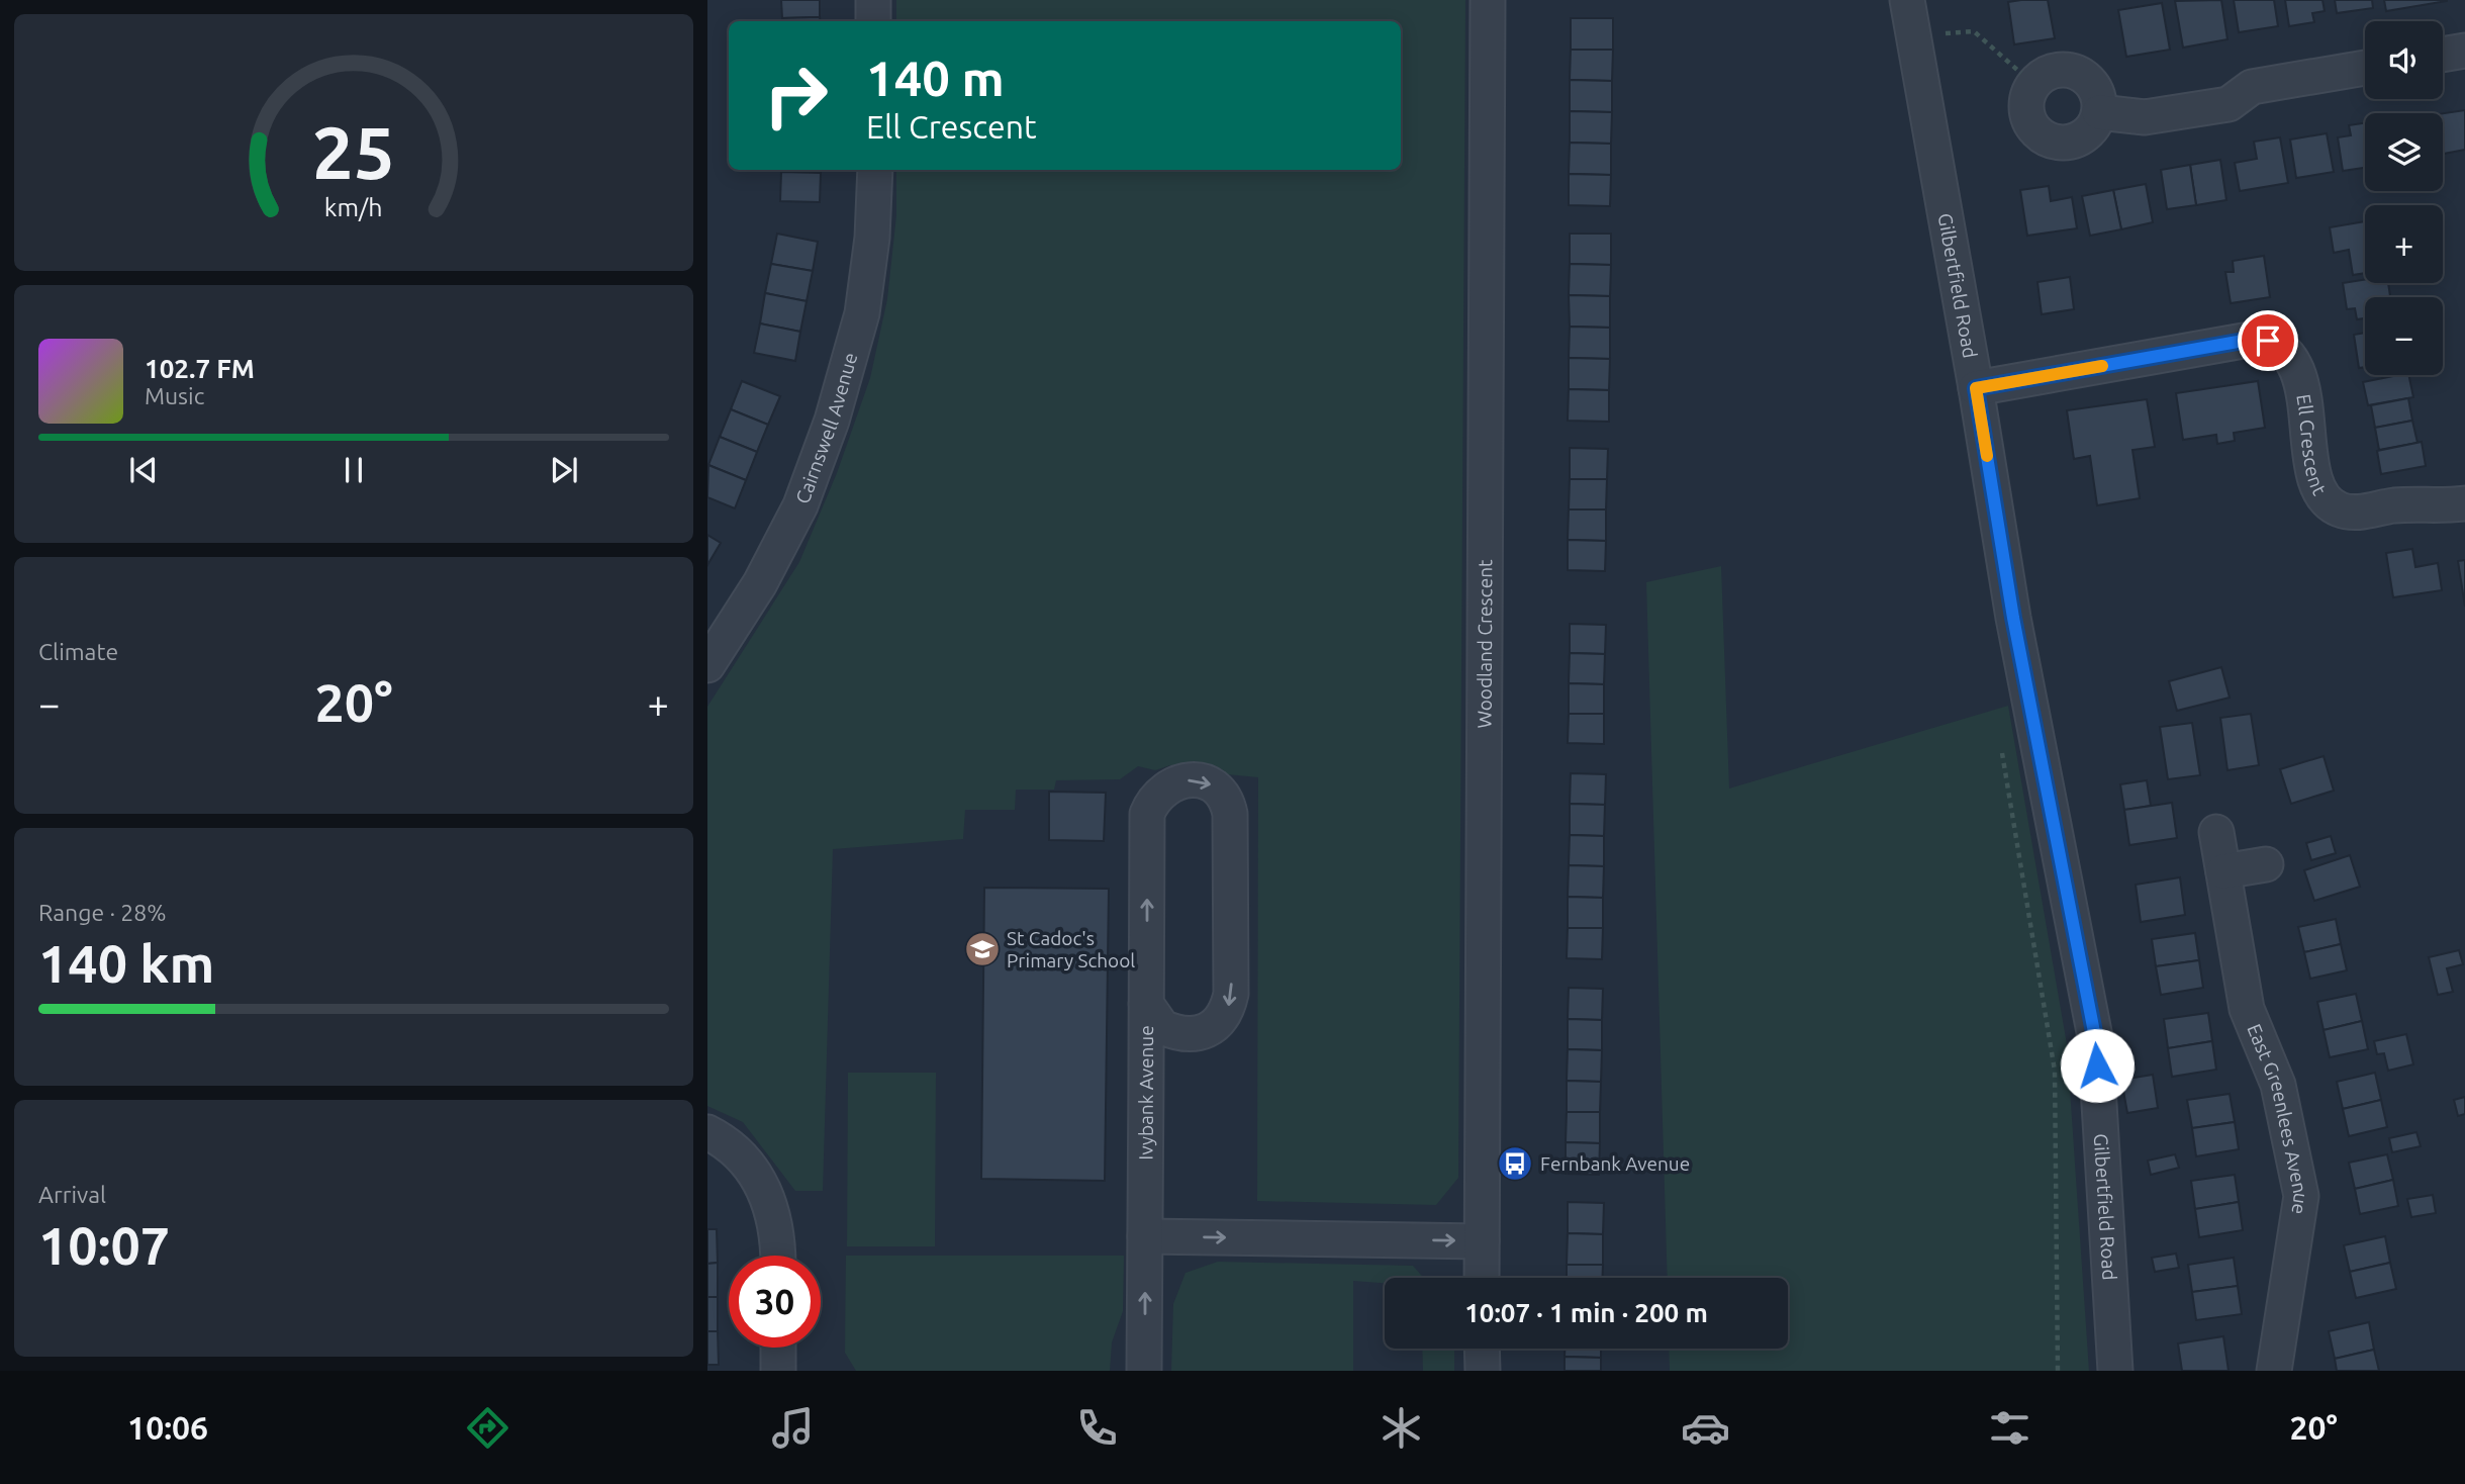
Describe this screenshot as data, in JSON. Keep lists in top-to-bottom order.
{
  "streets": {
    "street": [
      "Gilbertfield Road",
      "Cairnswell Avenue",
      "Ell Crescent",
      "Woodland Crescent",
      "Ivybank Avenue",
      "East Greenlees Avenue"
    ]
  },
  "crossings": [
    ["Gilbertfield Road", "Ell Crescent"]
  ],
  "places": {
    "school or university": ["St Cadoc's Primary School"],
    "bus stop": ["Fernbank Avenue"]
  },
  "page": {
    "map_buttons": ["+", "−"],
    "turn": ["140 m", "Ell Crescent"],
    "song": ["102.7 FM", "Music"],
    "tile": [
      "Climate",
      ["Range · 28%", "140 km"],
      ["Arrival", "10:07"]
    ],
    "heat": ["−", "20°", "+"],
    "limit": "30",
    "trip": "10:07 · 1 min · 200 m",
    "tabs": ["10:06", "20°"],
    "gauge": ["25", "km/h"]
  }
}
